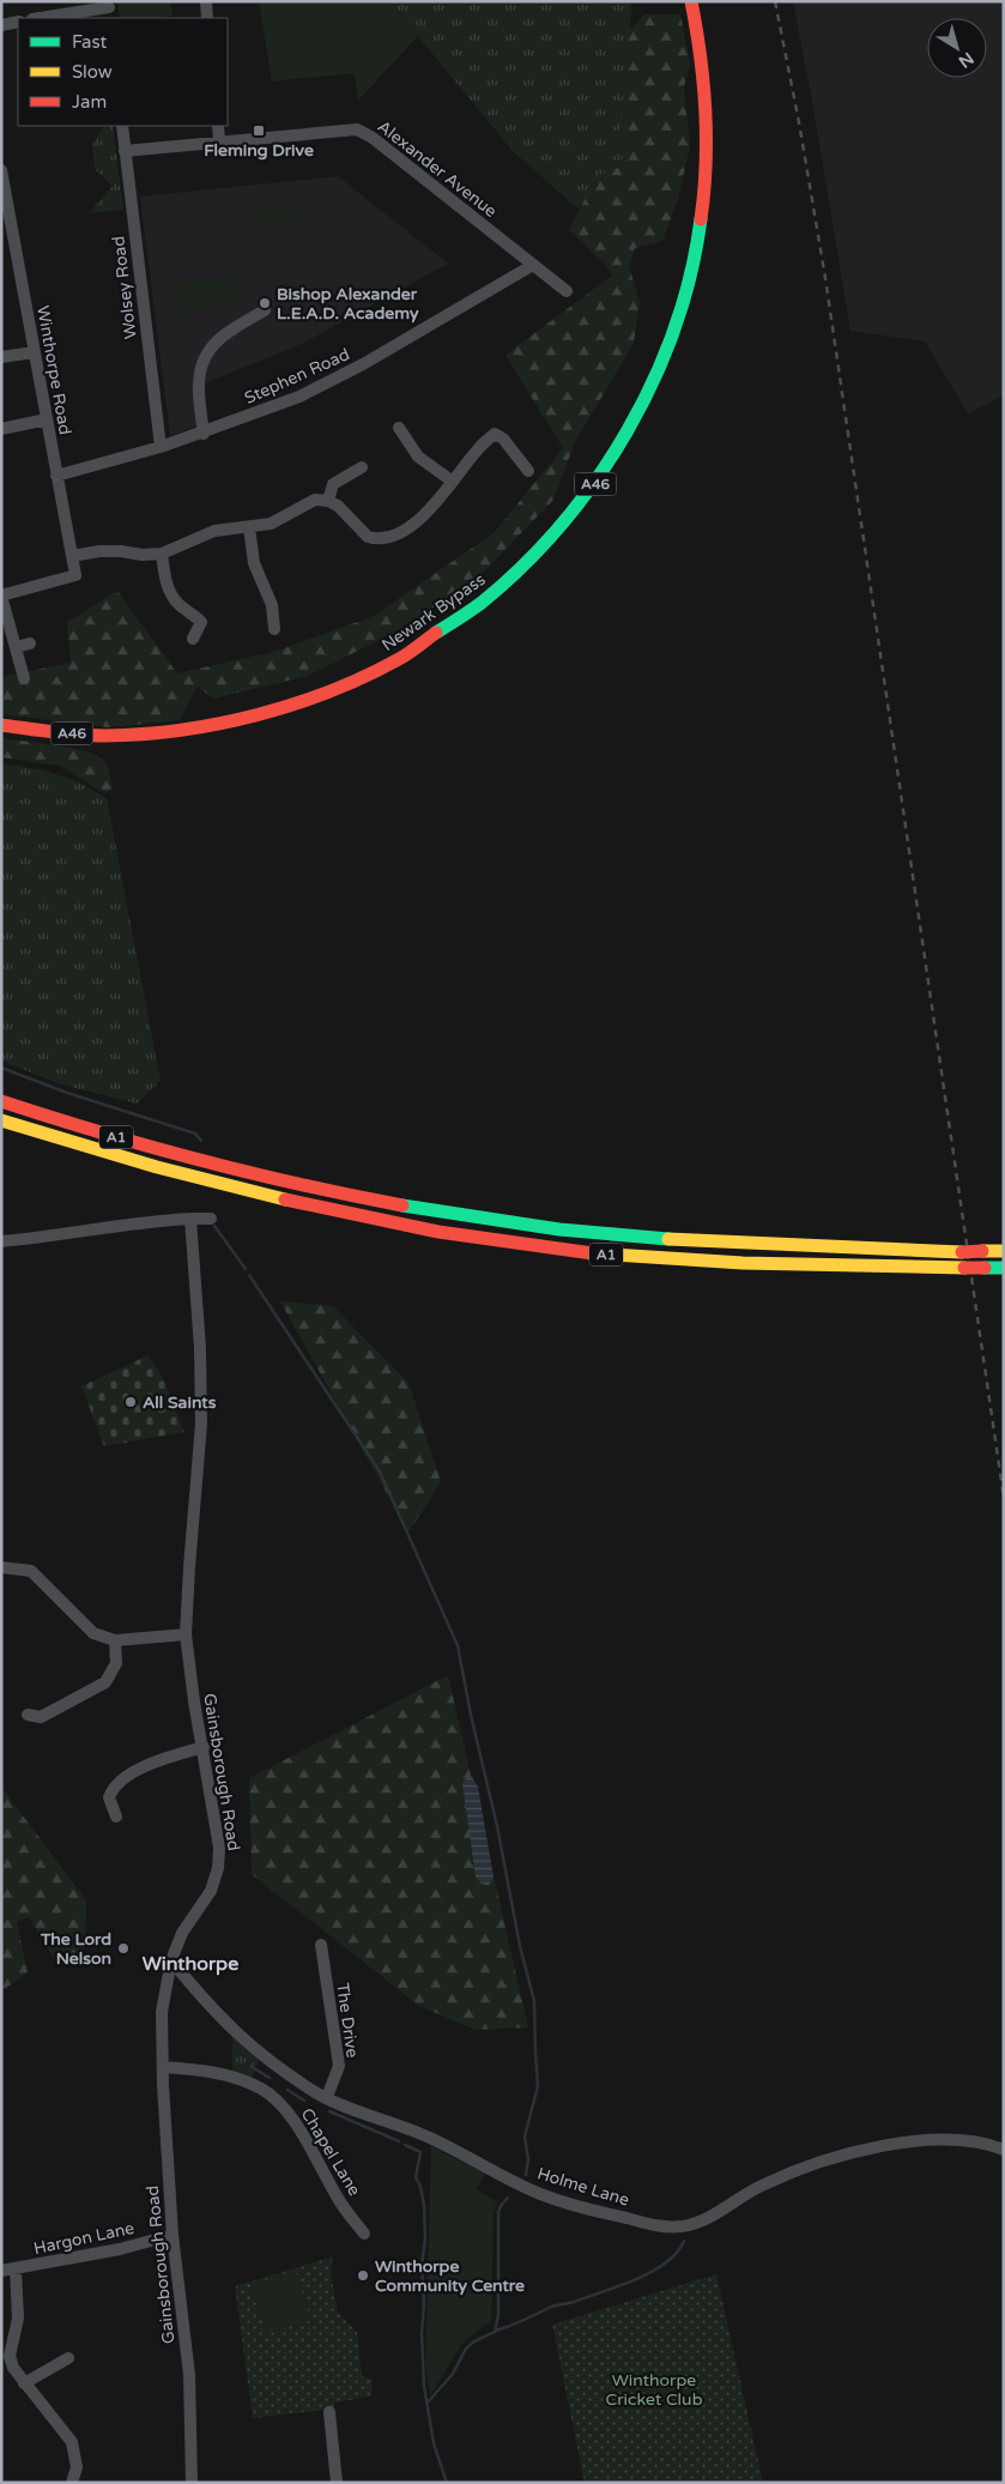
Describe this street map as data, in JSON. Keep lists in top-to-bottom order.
{
  "streets": {
    "highway": ["A46", "Newark Bypass", "A1"],
    "street": [
      "Alexander Avenue",
      "Wolsey Road",
      "Winthorpe Road",
      "Stephen Road",
      "Gainsborough Road",
      "The Drive",
      "Chapel Lane",
      "Holme Lane",
      "Hargon Lane"
    ]
  },
  "crossings": [
    ["Alexander Avenue", "Wolsey Road"],
    ["Alexander Avenue", "Stephen Road"],
    ["Wolsey Road", "Stephen Road"],
    ["Winthorpe Road", "Stephen Road"],
    ["Gainsborough Road", "Chapel Lane"],
    ["Gainsborough Road", "Holme Lane"],
    ["Gainsborough Road", "Hargon Lane"],
    ["The Drive", "Holme Lane"]
  ],
  "districts": ["Winthorpe"],
  "parks": ["Winthorpe Cricket Club"],
  "places": {
    "transit": ["Fleming Drive"],
    "other": [
      "Bishop Alexander L.E.A.D. Academy",
      "All Saints",
      "The Lord Nelson",
      "Winthorpe Community Centre"
    ]
  },
  "legend": ["Fast", "Slow", "Jam"],
  "north": "bottom right"
}
